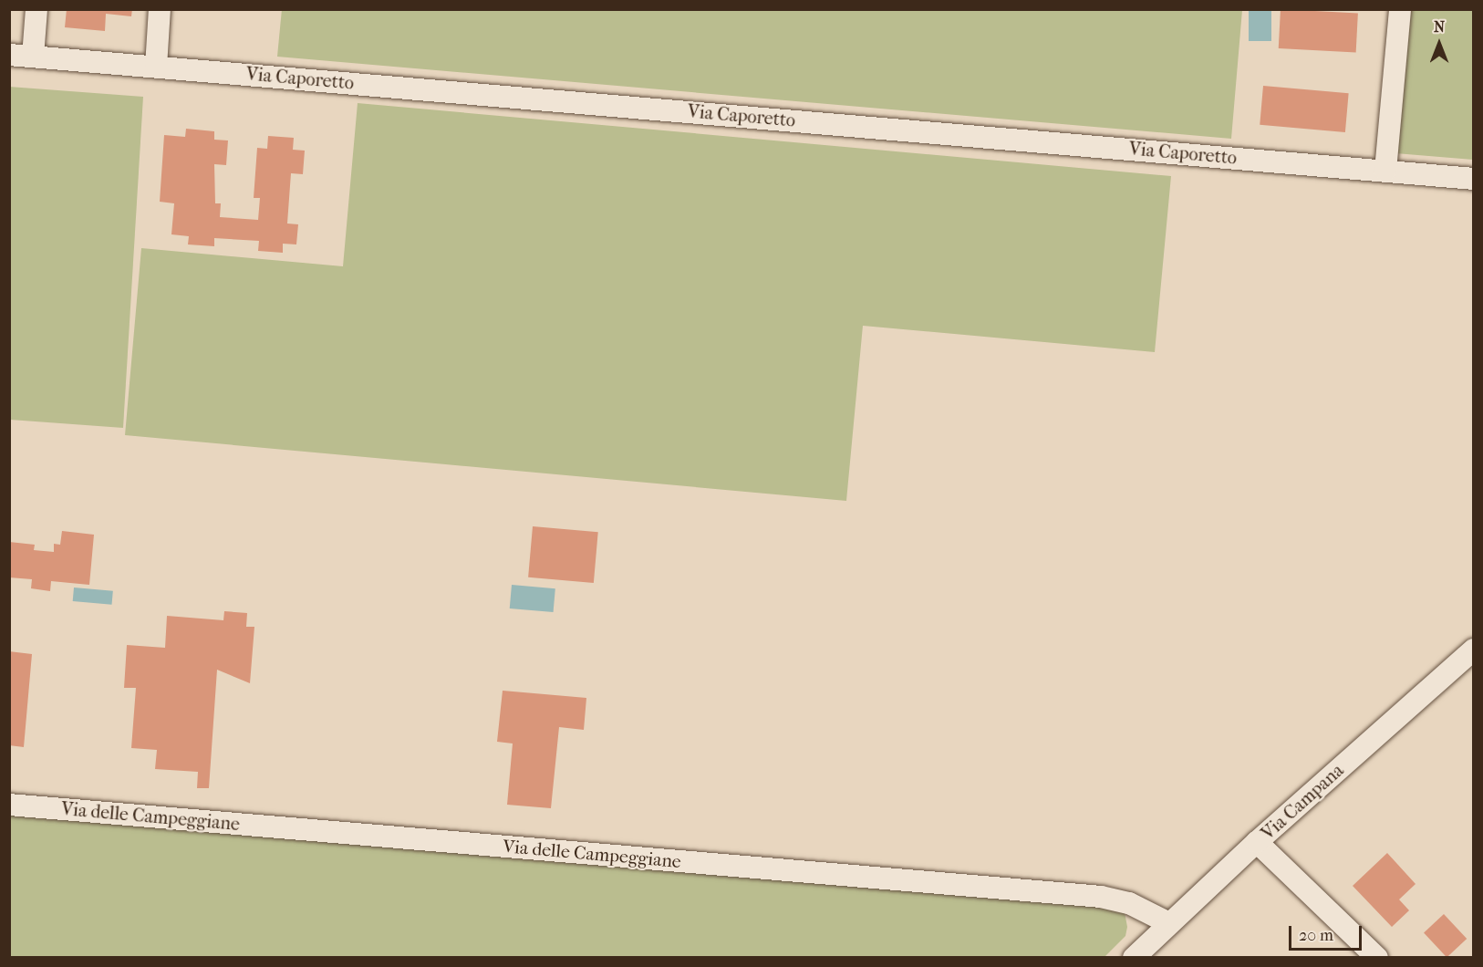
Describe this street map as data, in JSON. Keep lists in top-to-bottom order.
{
  "streets": {
    "street": ["Via Caporetto", "Via Campana", "Via delle Campeggiane"]
  },
  "crossings": [
    ["Via Campana", "Via delle Campeggiane"]
  ],
  "scale_bar": "20 m",
  "north": "top"
}
